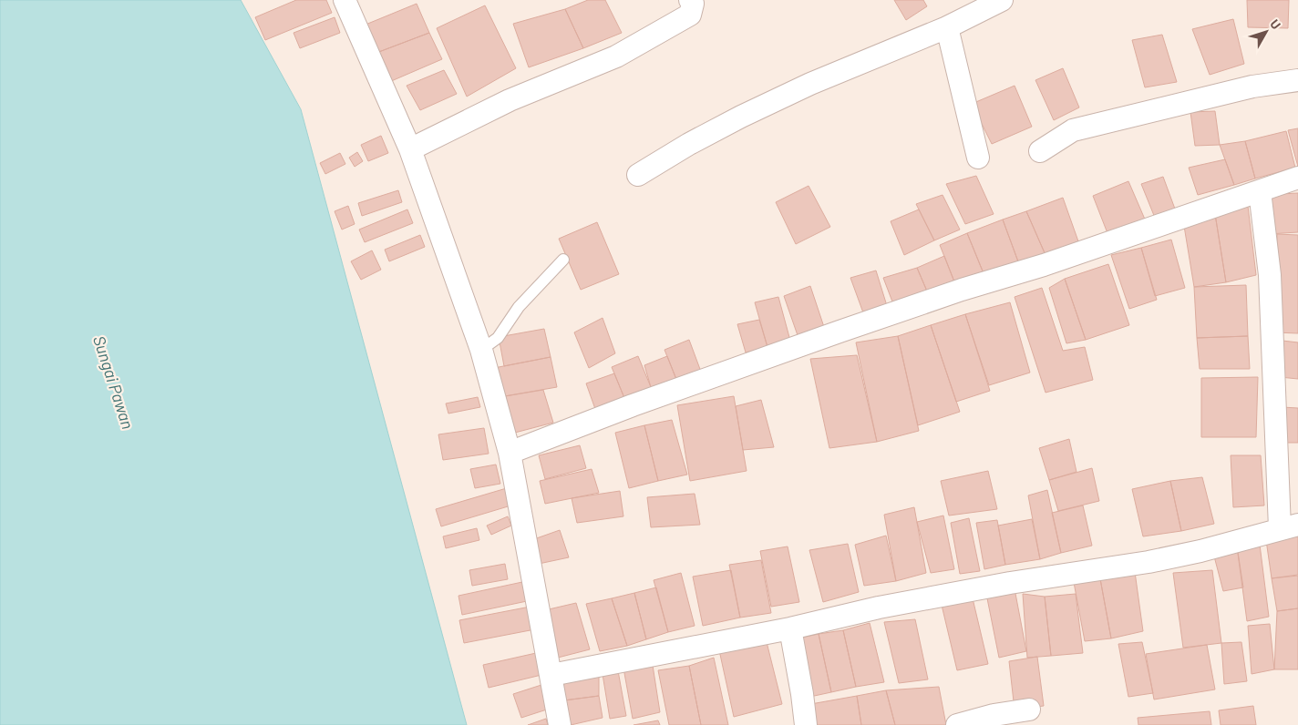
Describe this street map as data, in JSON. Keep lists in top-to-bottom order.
{
  "water": ["Sungai Pawan"],
  "north": "top right"
}
